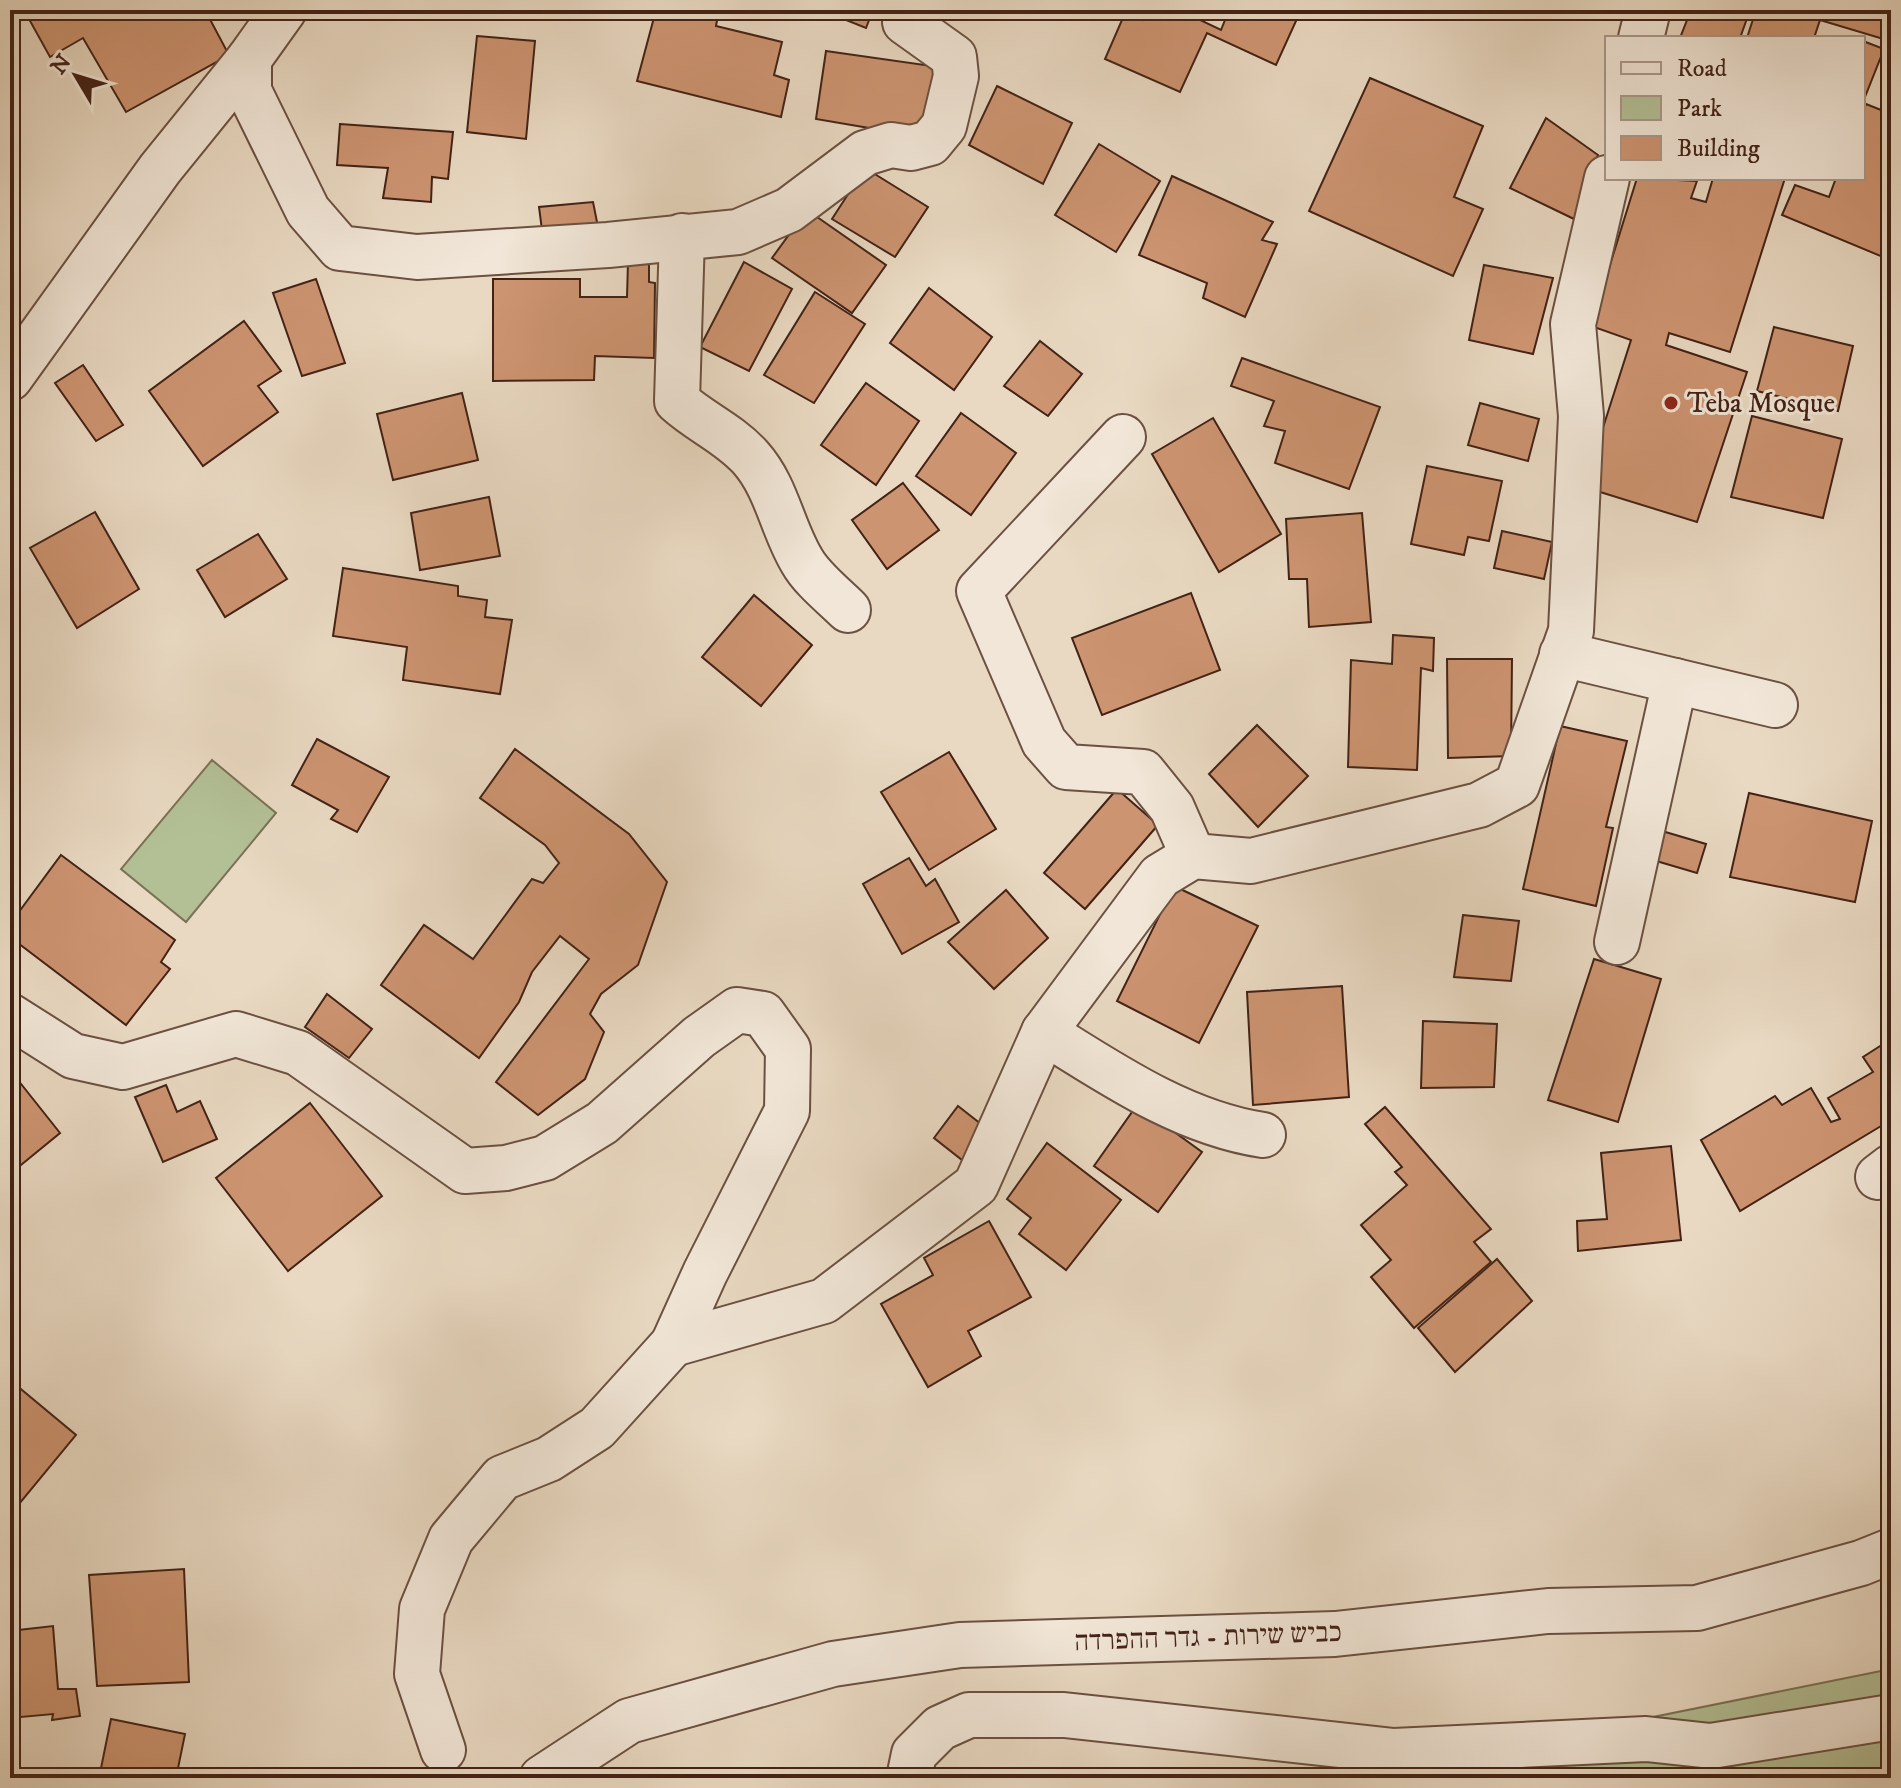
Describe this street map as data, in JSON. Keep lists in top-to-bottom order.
{
  "streets": {
    "street": ["כביש שירות - גדר ההפרדה"]
  },
  "places": ["Teba Mosque"],
  "legend": ["Road", "Park", "Building"],
  "north": "top left"
}
